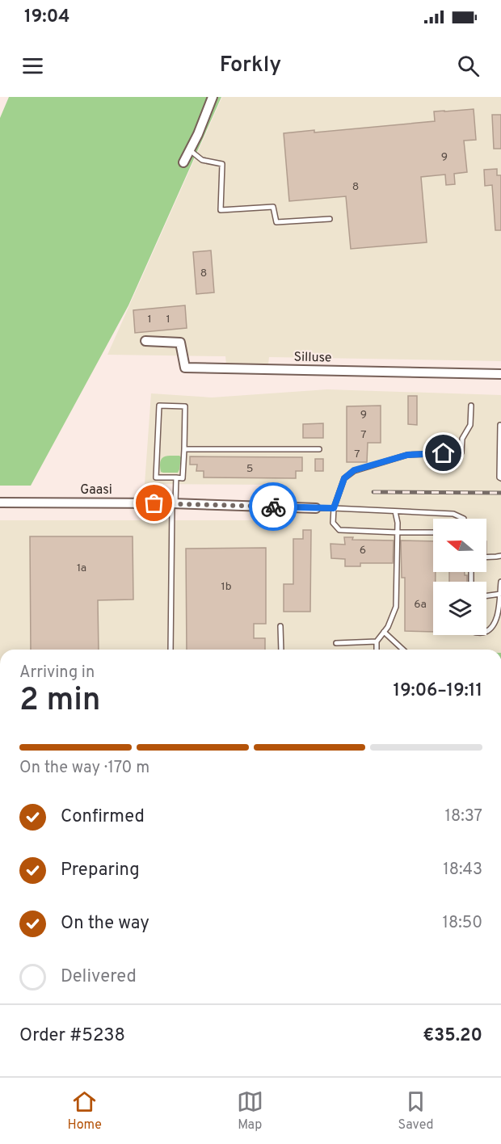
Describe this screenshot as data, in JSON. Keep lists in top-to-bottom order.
{
  "streets": {
    "street": ["Silluse", "Gaasi"]
  },
  "house_numbers": [
    "9",
    "8",
    "8",
    "1",
    "1",
    "9",
    "7",
    "7",
    "5",
    "6",
    "1a",
    "1b",
    "6a"
  ],
  "north": "left",
  "page": {
    "status": "19:04",
    "header": "Forkly",
    "heading": ["2 min", "Arriving in", "19:06–19:11"],
    "panel": ["Order #5238", "€35.20"],
    "bar": "On the way · 170 m",
    "list": [
      ["Confirmed", "18:37"],
      ["Preparing", "18:43"],
      ["On the way", "18:50"],
      "Delivered"
    ],
    "tabs": ["Home", "Map", "Saved"]
  }
}
